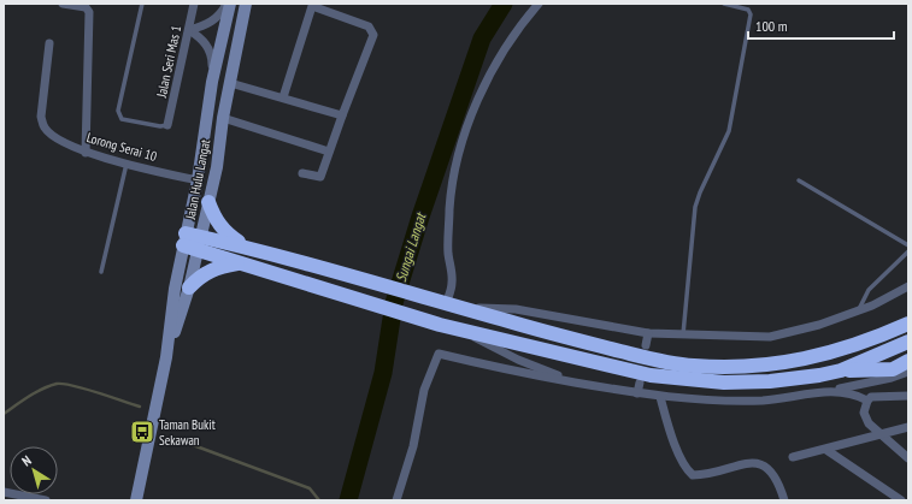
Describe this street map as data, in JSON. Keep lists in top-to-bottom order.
{
  "streets": {
    "main road": ["Jalan Hulu Langat"],
    "street": ["Jalan Seri Mas 1", "Lorong Serai 10"]
  },
  "crossings": [
    ["Lorong Serai 10", "Jalan Hulu Langat"]
  ],
  "water": ["Sungai Langat"],
  "places": {
    "bus stop": ["Taman Bukit Sekawan"]
  },
  "scale_bar": "100 m",
  "north": "top left"
}
